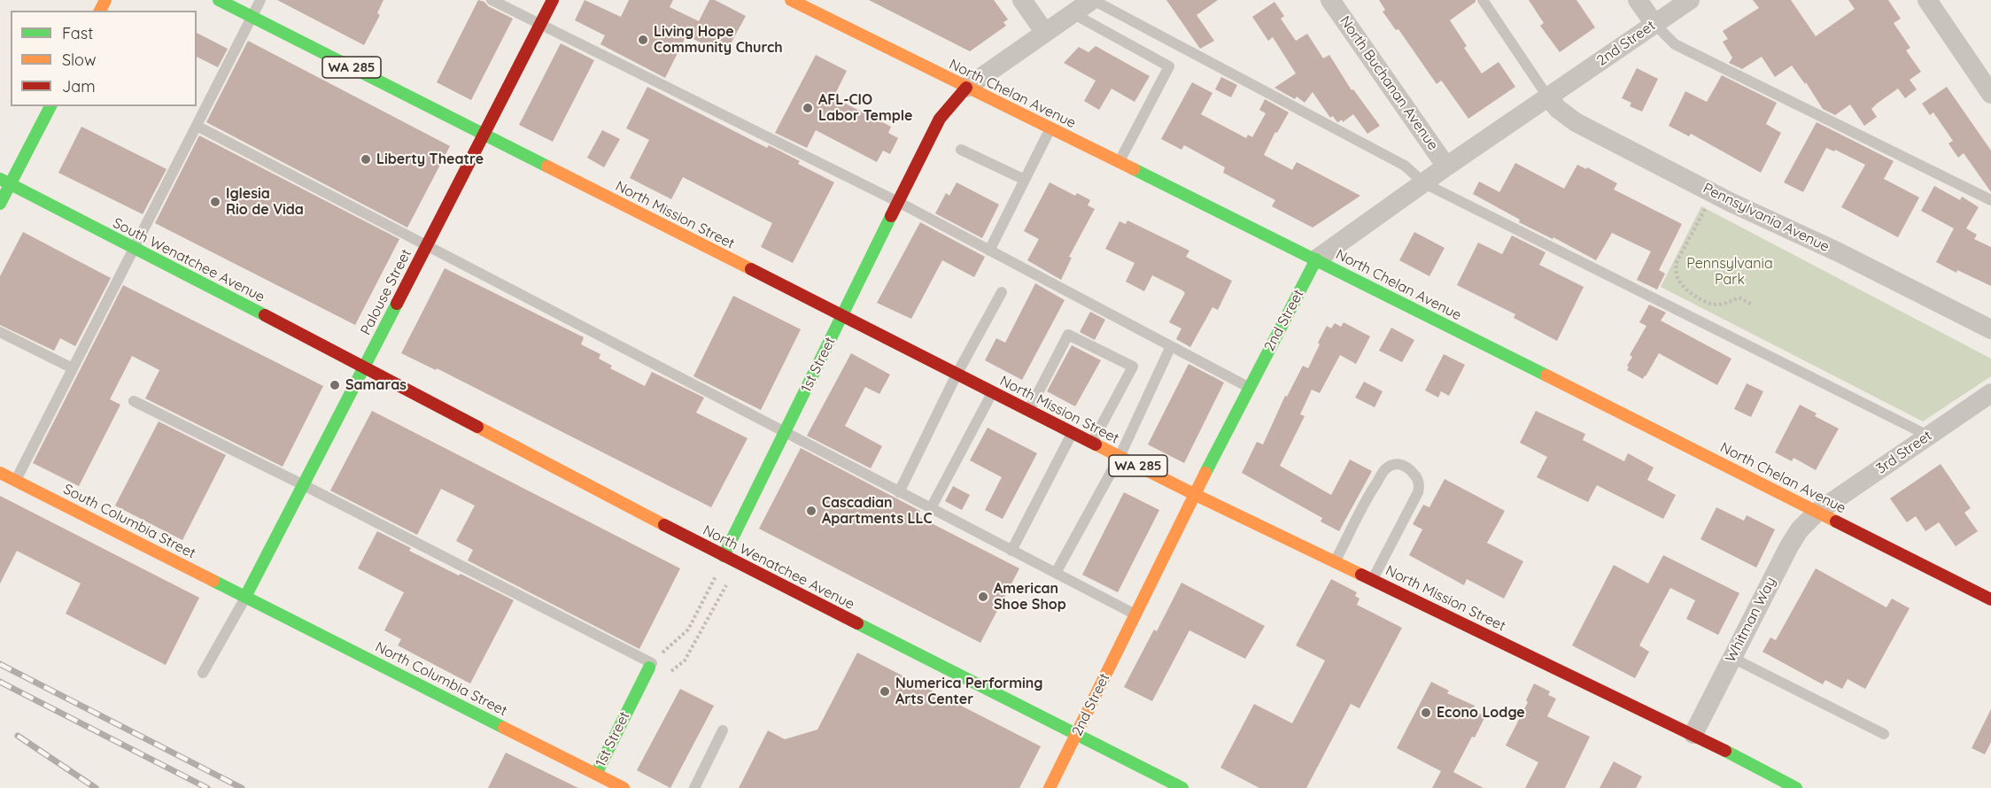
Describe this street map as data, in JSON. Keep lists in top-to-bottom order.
{
  "streets": {
    "main road": [
      "2nd Street",
      "WA 285",
      "North Chelan Avenue",
      "North Mission Street",
      "South Wenatchee Avenue",
      "Palouse Street",
      "1st Street",
      "South Columbia Street",
      "North Wenatchee Avenue",
      "North Columbia Street"
    ],
    "street": [
      "North Buchanan Avenue",
      "Pennsylvania Avenue",
      "3rd Street",
      "Whitman Way"
    ]
  },
  "crossings": [
    ["2nd Street", "North Buchanan Avenue"],
    ["2nd Street", "North Chelan Avenue"],
    ["2nd Street", "North Mission Street"],
    ["2nd Street", "Pennsylvania Avenue"],
    ["2nd Street", "North Wenatchee Avenue"],
    ["WA 285", "North Mission Street"],
    ["WA 285", "Palouse Street"],
    ["North Chelan Avenue", "1st Street"],
    ["North Chelan Avenue", "3rd Street"],
    ["North Chelan Avenue", "Whitman Way"],
    ["North Mission Street", "Palouse Street"],
    ["North Mission Street", "1st Street"],
    ["North Mission Street", "Whitman Way"],
    ["South Wenatchee Avenue", "Palouse Street"],
    ["South Wenatchee Avenue", "North Wenatchee Avenue"],
    ["Palouse Street", "South Columbia Street"],
    ["Palouse Street", "North Wenatchee Avenue"],
    ["Palouse Street", "North Columbia Street"],
    ["1st Street", "North Wenatchee Avenue"],
    ["1st Street", "North Columbia Street"],
    ["3rd Street", "Whitman Way"],
    ["South Columbia Street", "North Columbia Street"]
  ],
  "parks": ["Pennsylvania Park"],
  "places": [
    "Living Hope Community Church",
    "AFL-CIO Labor Temple",
    "Liberty Theatre",
    "Iglesia Rio de Vida",
    "Samaras",
    "Cascadian Apartments LLC",
    "American Shoe Shop",
    "Numerica Performing Arts Center",
    "Econo Lodge"
  ],
  "legend": ["Fast", "Slow", "Jam"]
}
